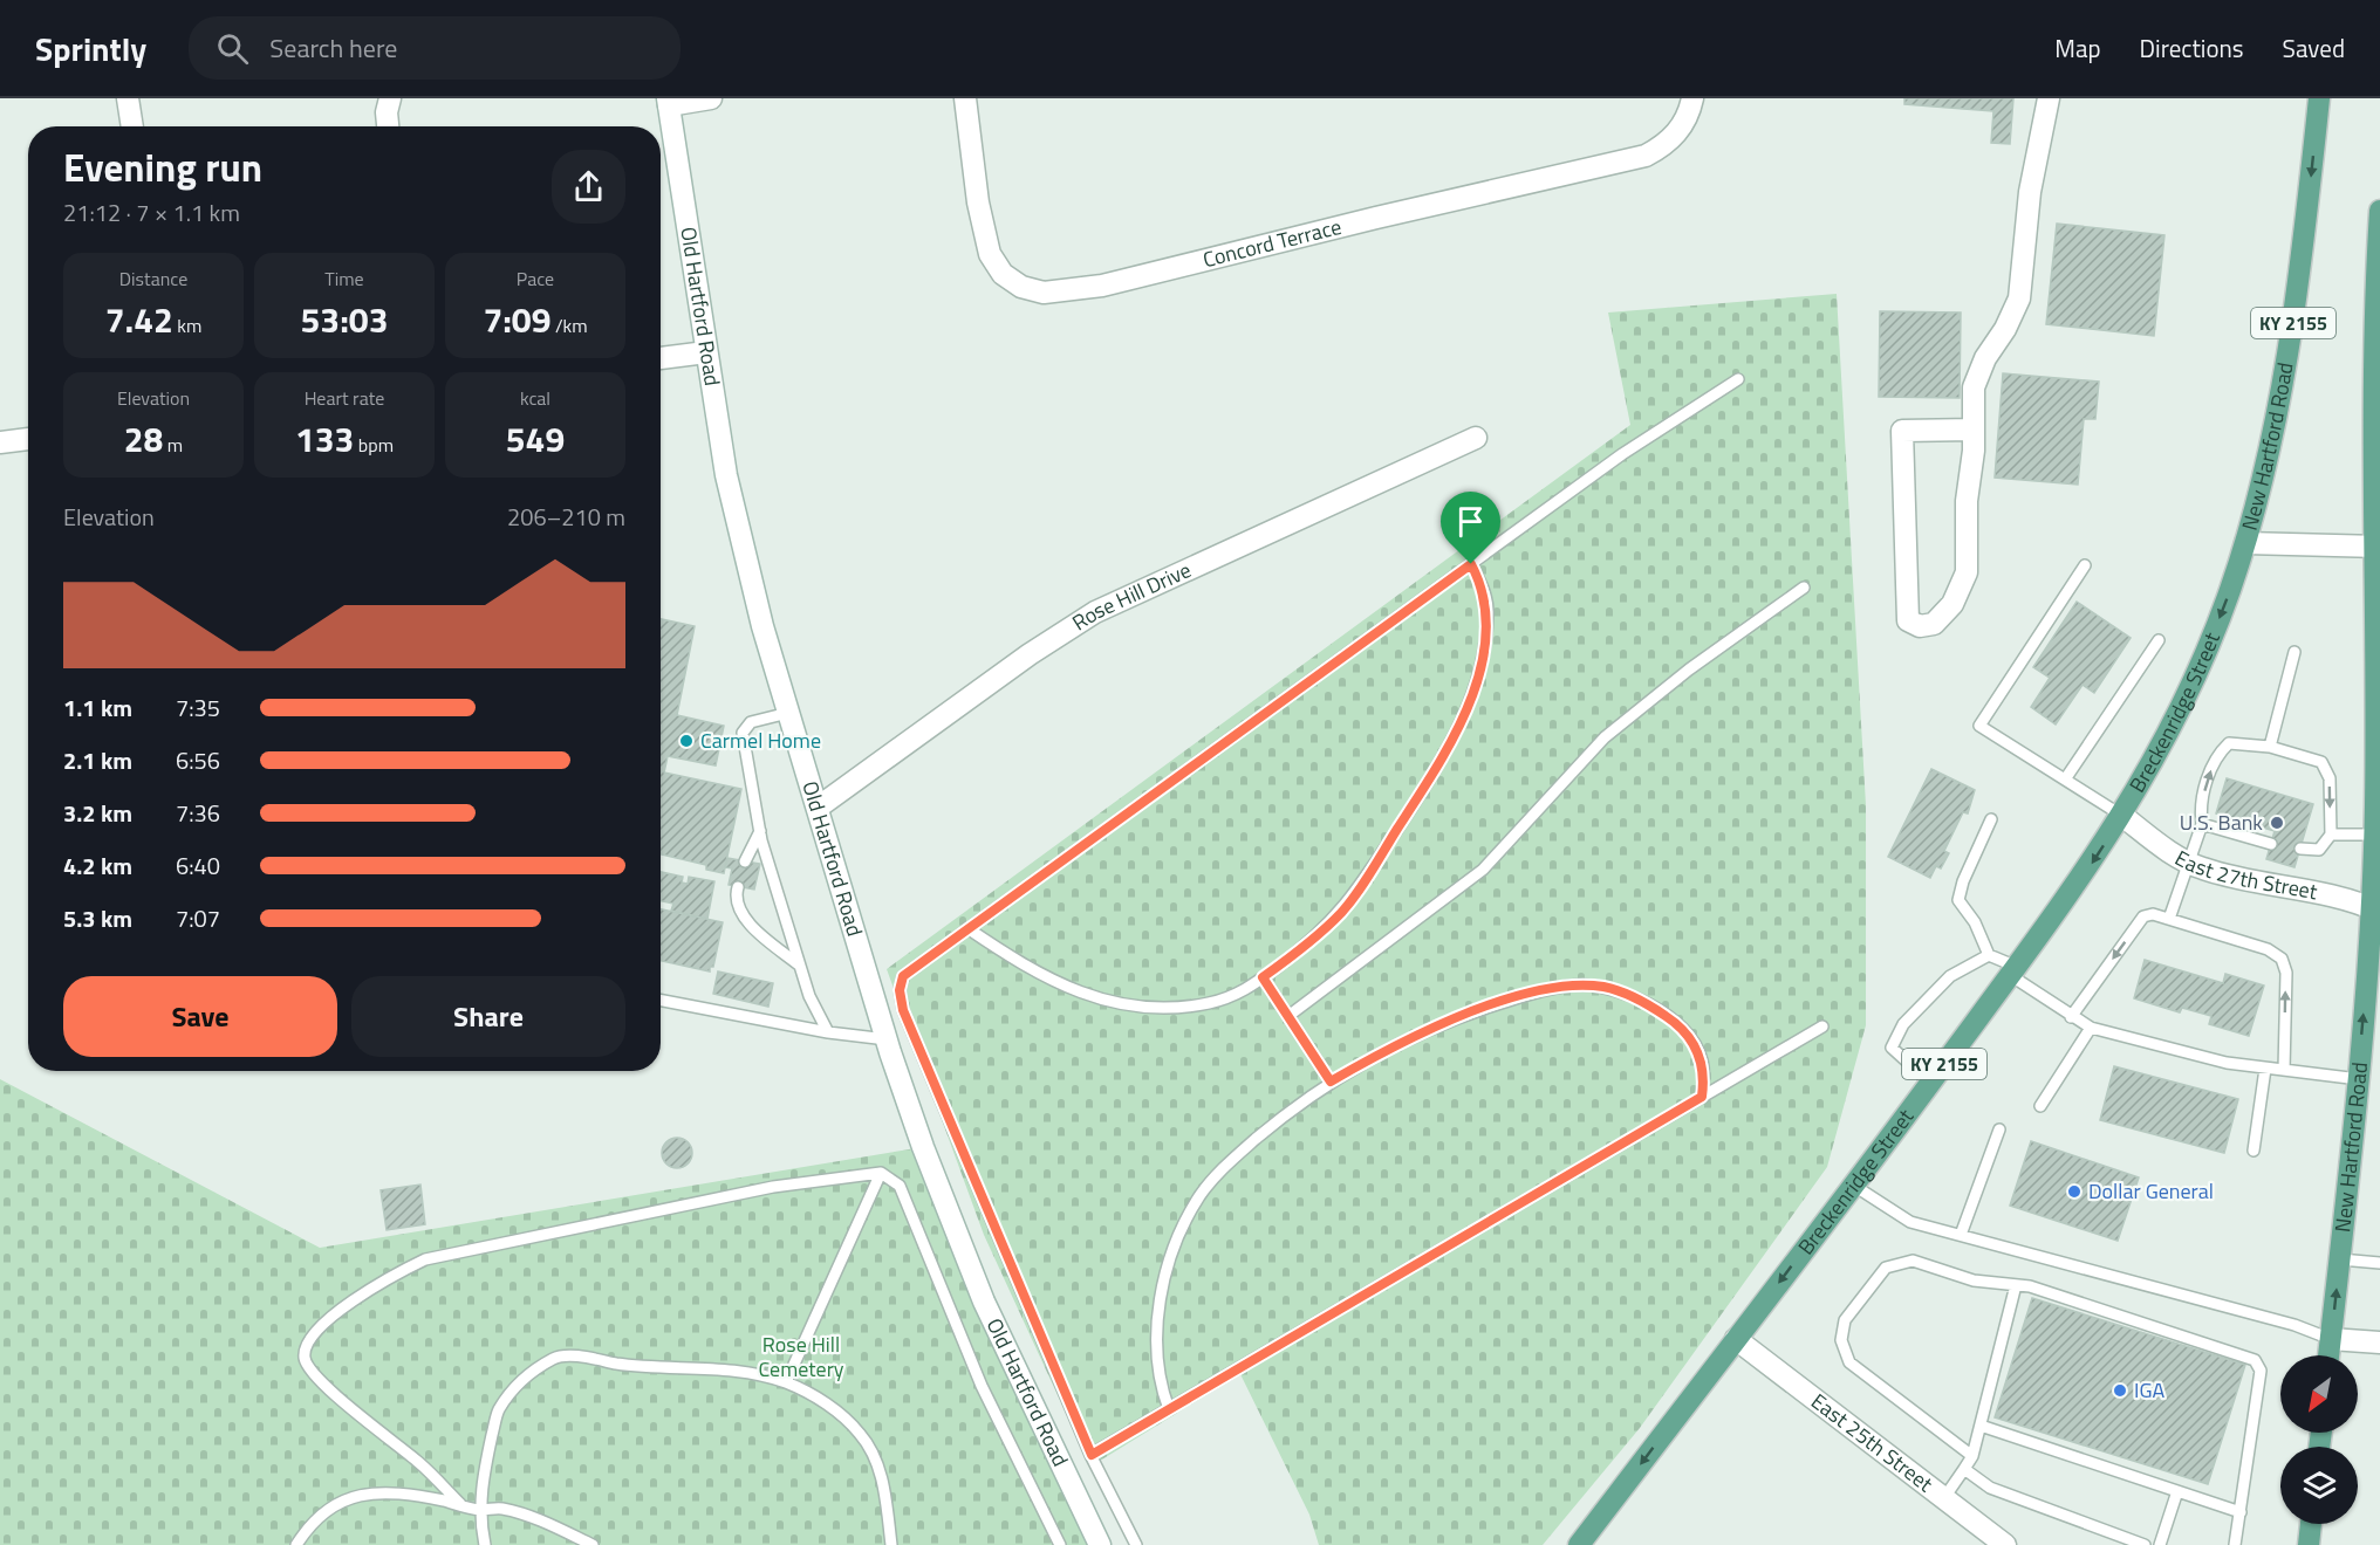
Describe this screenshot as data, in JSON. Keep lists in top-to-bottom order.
{
  "streets": {
    "main road": ["KY 2155", "New Hartford Road", "Breckenridge Street"],
    "street": [
      "Concord Terrace",
      "Old Hartford Road",
      "Rose Hill Drive",
      "East 27th Street",
      "East 25th Street"
    ]
  },
  "crossings": [
    ["Old Hartford Road", "Rose Hill Drive"],
    ["New Hartford Road", "Breckenridge Street"],
    ["New Hartford Road", "East 27th Street"],
    ["Breckenridge Street", "East 27th Street"],
    ["Breckenridge Street", "East 25th Street"]
  ],
  "one_way": ["Breckenridge Street"],
  "parks": ["Rose Hill Cemetery"],
  "places": [
    "Carmel Home",
    "U.S. Bank",
    "Dollar General",
    "IGA"
  ],
  "north": "bottom left",
  "page": {
    "header": "Sprintly",
    "search": "Search here",
    "nav": ["Map", "Directions", "Saved"],
    "heading": ["Evening run", "21:12 · 7 × 1.1 km"],
    "stats": [
      ["Distance", "7.42 km"],
      ["Time", "53:03"],
      ["Pace", "7:09 /km"],
      ["Elevation", "28 m"],
      ["Heart rate", "133 bpm"],
      ["kcal", "549"]
    ],
    "chart": ["Elevation", "206–210 m"],
    "list": [
      {
        "name": "1.1 km",
        "note": "7:35"
      },
      {
        "name": "2.1 km",
        "note": "6:56"
      },
      {
        "name": "3.2 km",
        "note": "7:36"
      },
      {
        "name": "4.2 km",
        "note": "6:40"
      },
      {
        "name": "5.3 km",
        "note": "7:07"
      }
    ],
    "buttons": ["Save", "Share"]
  }
}
